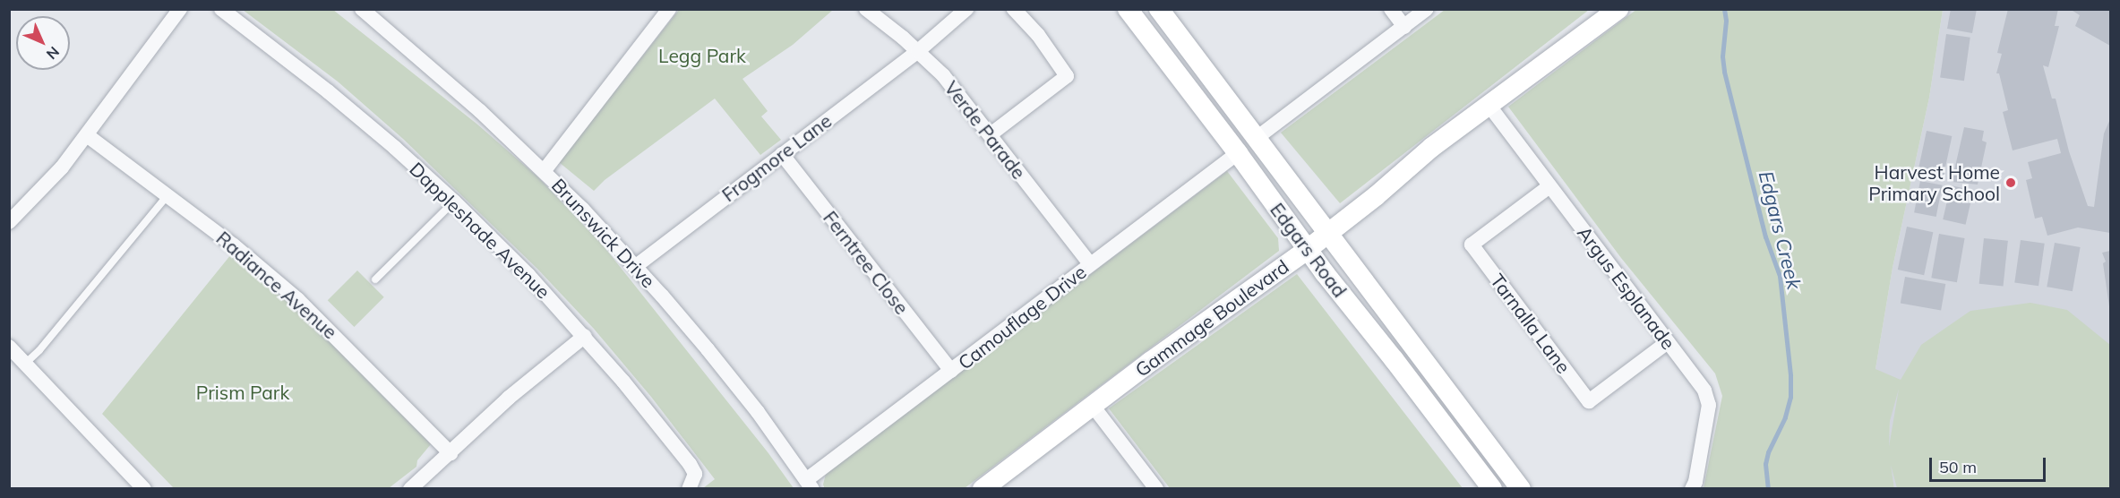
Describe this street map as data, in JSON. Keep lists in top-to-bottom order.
{
  "streets": {
    "main road": ["Edgars Road", "Gammage Boulevard"],
    "street": [
      "Verde Parade",
      "Frogmore Lane",
      "Dappleshade Avenue",
      "Brunswick Drive",
      "Ferntree Close",
      "Radiance Avenue",
      "Argus Esplanade",
      "Camouflage Drive",
      "Tarnalla Lane"
    ]
  },
  "crossings": [
    ["Verde Parade", "Frogmore Lane"],
    ["Verde Parade", "Camouflage Drive"],
    ["Frogmore Lane", "Brunswick Drive"],
    ["Frogmore Lane", "Ferntree Close"],
    ["Brunswick Drive", "Camouflage Drive"],
    ["Edgars Road", "Camouflage Drive"],
    ["Edgars Road", "Gammage Boulevard"],
    ["Ferntree Close", "Camouflage Drive"],
    ["Argus Esplanade", "Gammage Boulevard"],
    ["Argus Esplanade", "Tarnalla Lane"]
  ],
  "water": ["Edgars Creek"],
  "parks": ["Legg Park", "Prism Park"],
  "places": ["Harvest Home Primary School"],
  "scale_bar": "50 m",
  "north": "bottom right"
}
